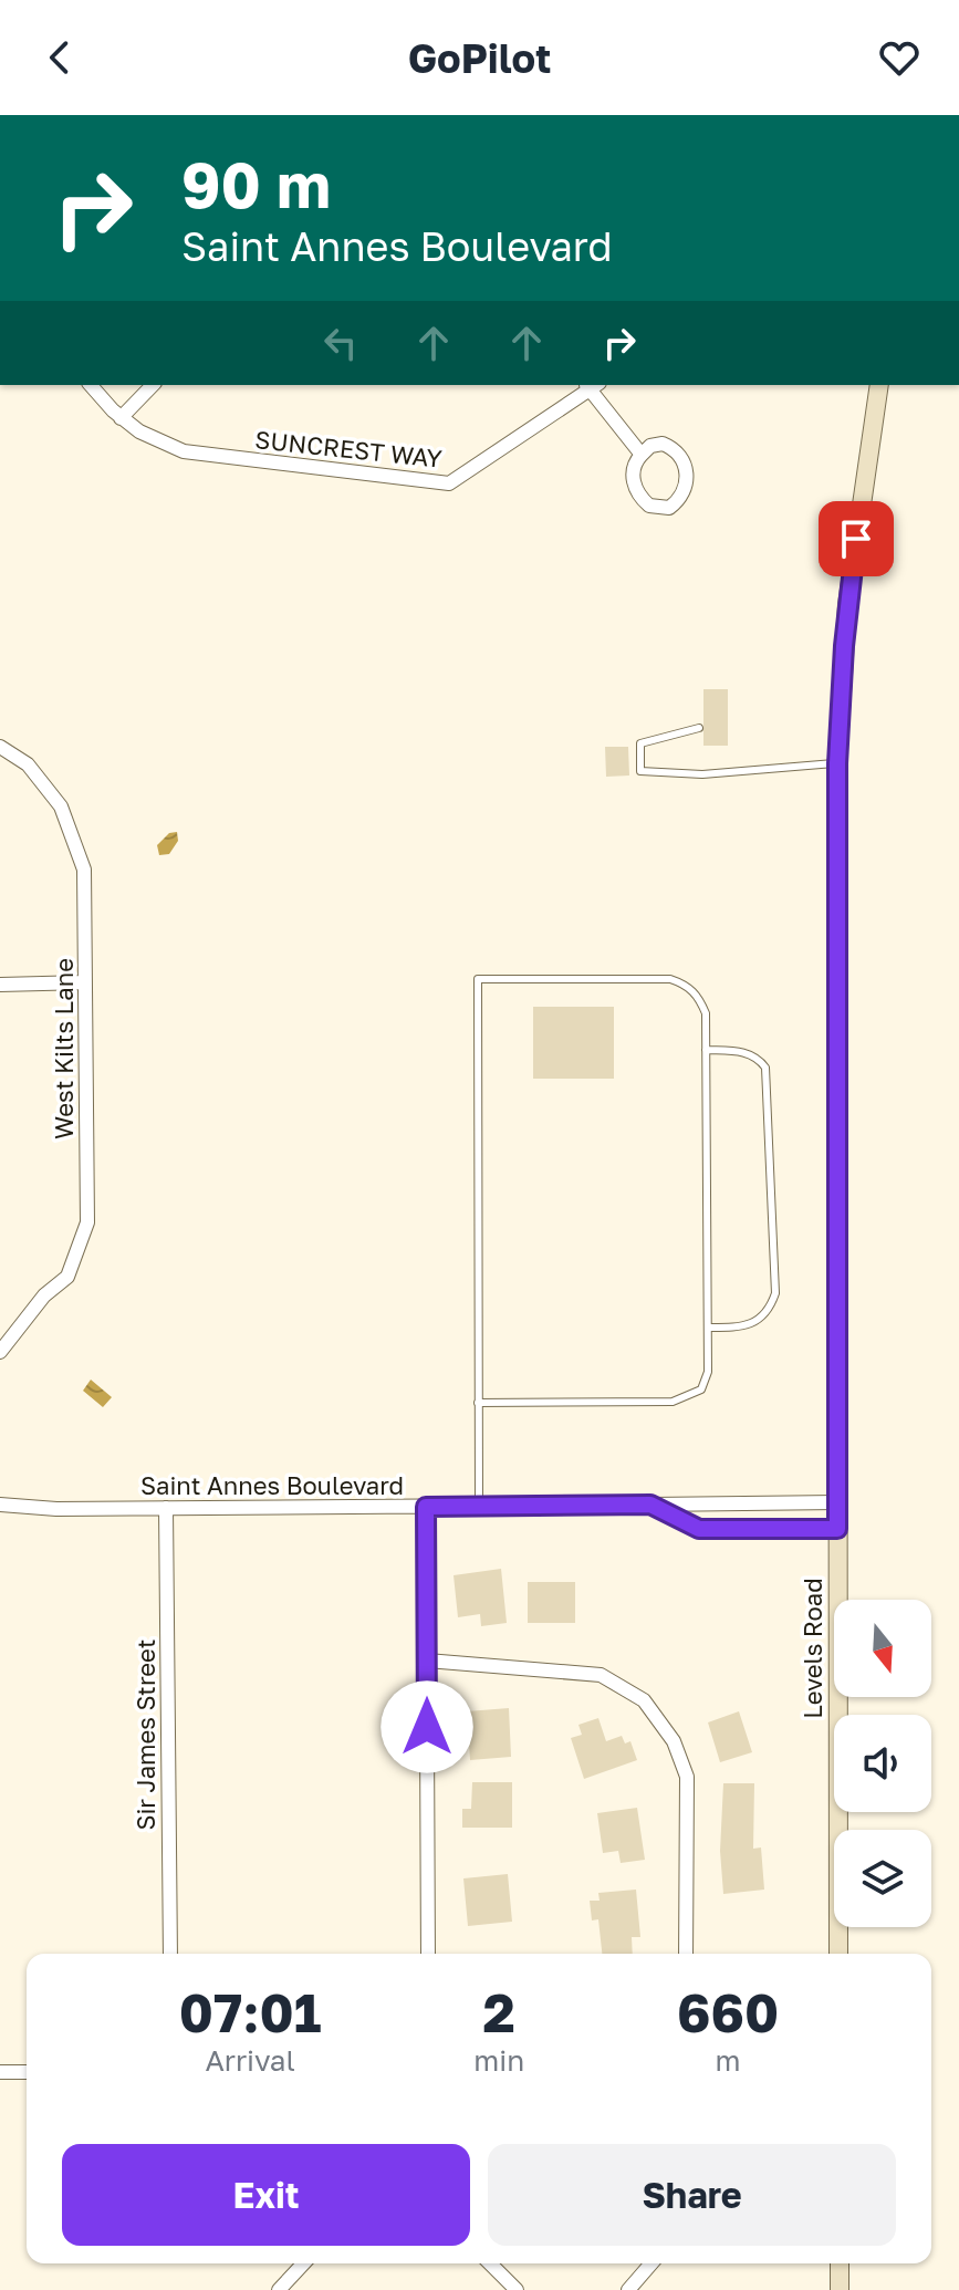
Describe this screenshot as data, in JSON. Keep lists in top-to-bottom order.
{
  "streets": {
    "main road": ["Levels Road"],
    "street": [
      "SUNCREST WAY",
      "West Kilts Lane",
      "Saint Annes Boulevard",
      "Sir James Street"
    ]
  },
  "crossings": [
    ["Saint Annes Boulevard", "Levels Road"],
    ["Saint Annes Boulevard", "Sir James Street"]
  ],
  "north": "bottom",
  "page": {
    "header": "GoPilot",
    "turn": ["90 m", "Saint Annes Boulevard"],
    "eta": [
      "07:01",
      "Arrival",
      "2",
      "min",
      "660",
      "m"
    ],
    "buttons": ["Exit", "Share"]
  }
}
